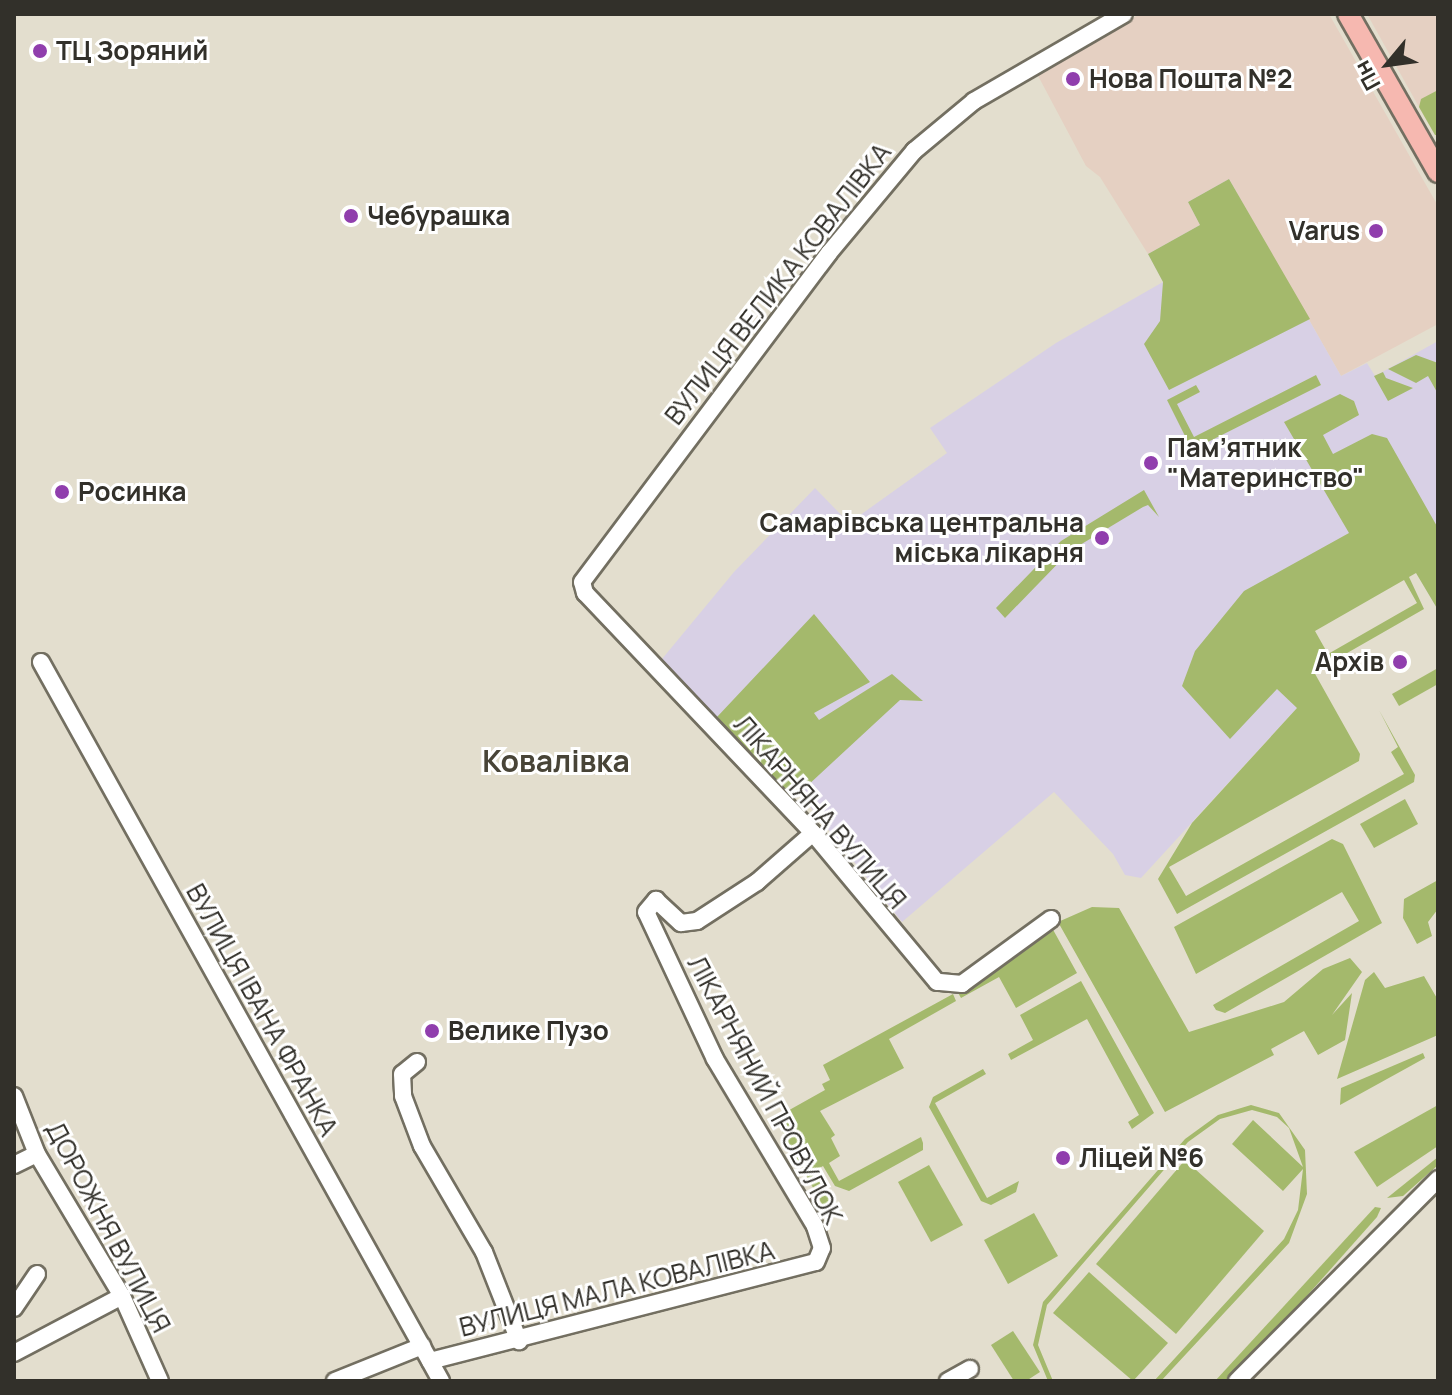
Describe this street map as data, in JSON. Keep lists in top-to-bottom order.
{
  "streets": {
    "street": [
      "ВУЛИЦЯ ВЕЛИКА КОВАЛІВКА",
      "ЛІКАРНЯНА ВУЛИЦЯ",
      "ВУЛИЦЯ ІВАНА ФРАНКА",
      "ЛІКАРНЯНИЙ ПРОВУЛОК",
      "ДОРОЖНЯ ВУЛИЦЯ",
      "ВУЛИЦЯ МАЛА КОВАЛІВКА"
    ]
  },
  "crossings": [
    ["ВУЛИЦЯ ВЕЛИКА КОВАЛІВКА", "ЛІКАРНЯНА ВУЛИЦЯ"],
    ["ЛІКАРНЯНА ВУЛИЦЯ", "ЛІКАРНЯНИЙ ПРОВУЛОК"],
    ["ВУЛИЦЯ ІВАНА ФРАНКА", "ВУЛИЦЯ МАЛА КОВАЛІВКА"],
    ["ЛІКАРНЯНИЙ ПРОВУЛОК", "ВУЛИЦЯ МАЛА КОВАЛІВКА"]
  ],
  "districts": ["Ковалівка"],
  "places": [
    "ТЦ Зоряний",
    "Нова Пошта №2",
    "Чебурашка",
    "Varus",
    "Пам’ятник \"Материнство\"",
    "Росинка",
    "Самарівська центральна міська лікарня",
    "Архів",
    "Велике Пузо",
    "Ліцей №6"
  ],
  "north": "bottom left"
}
